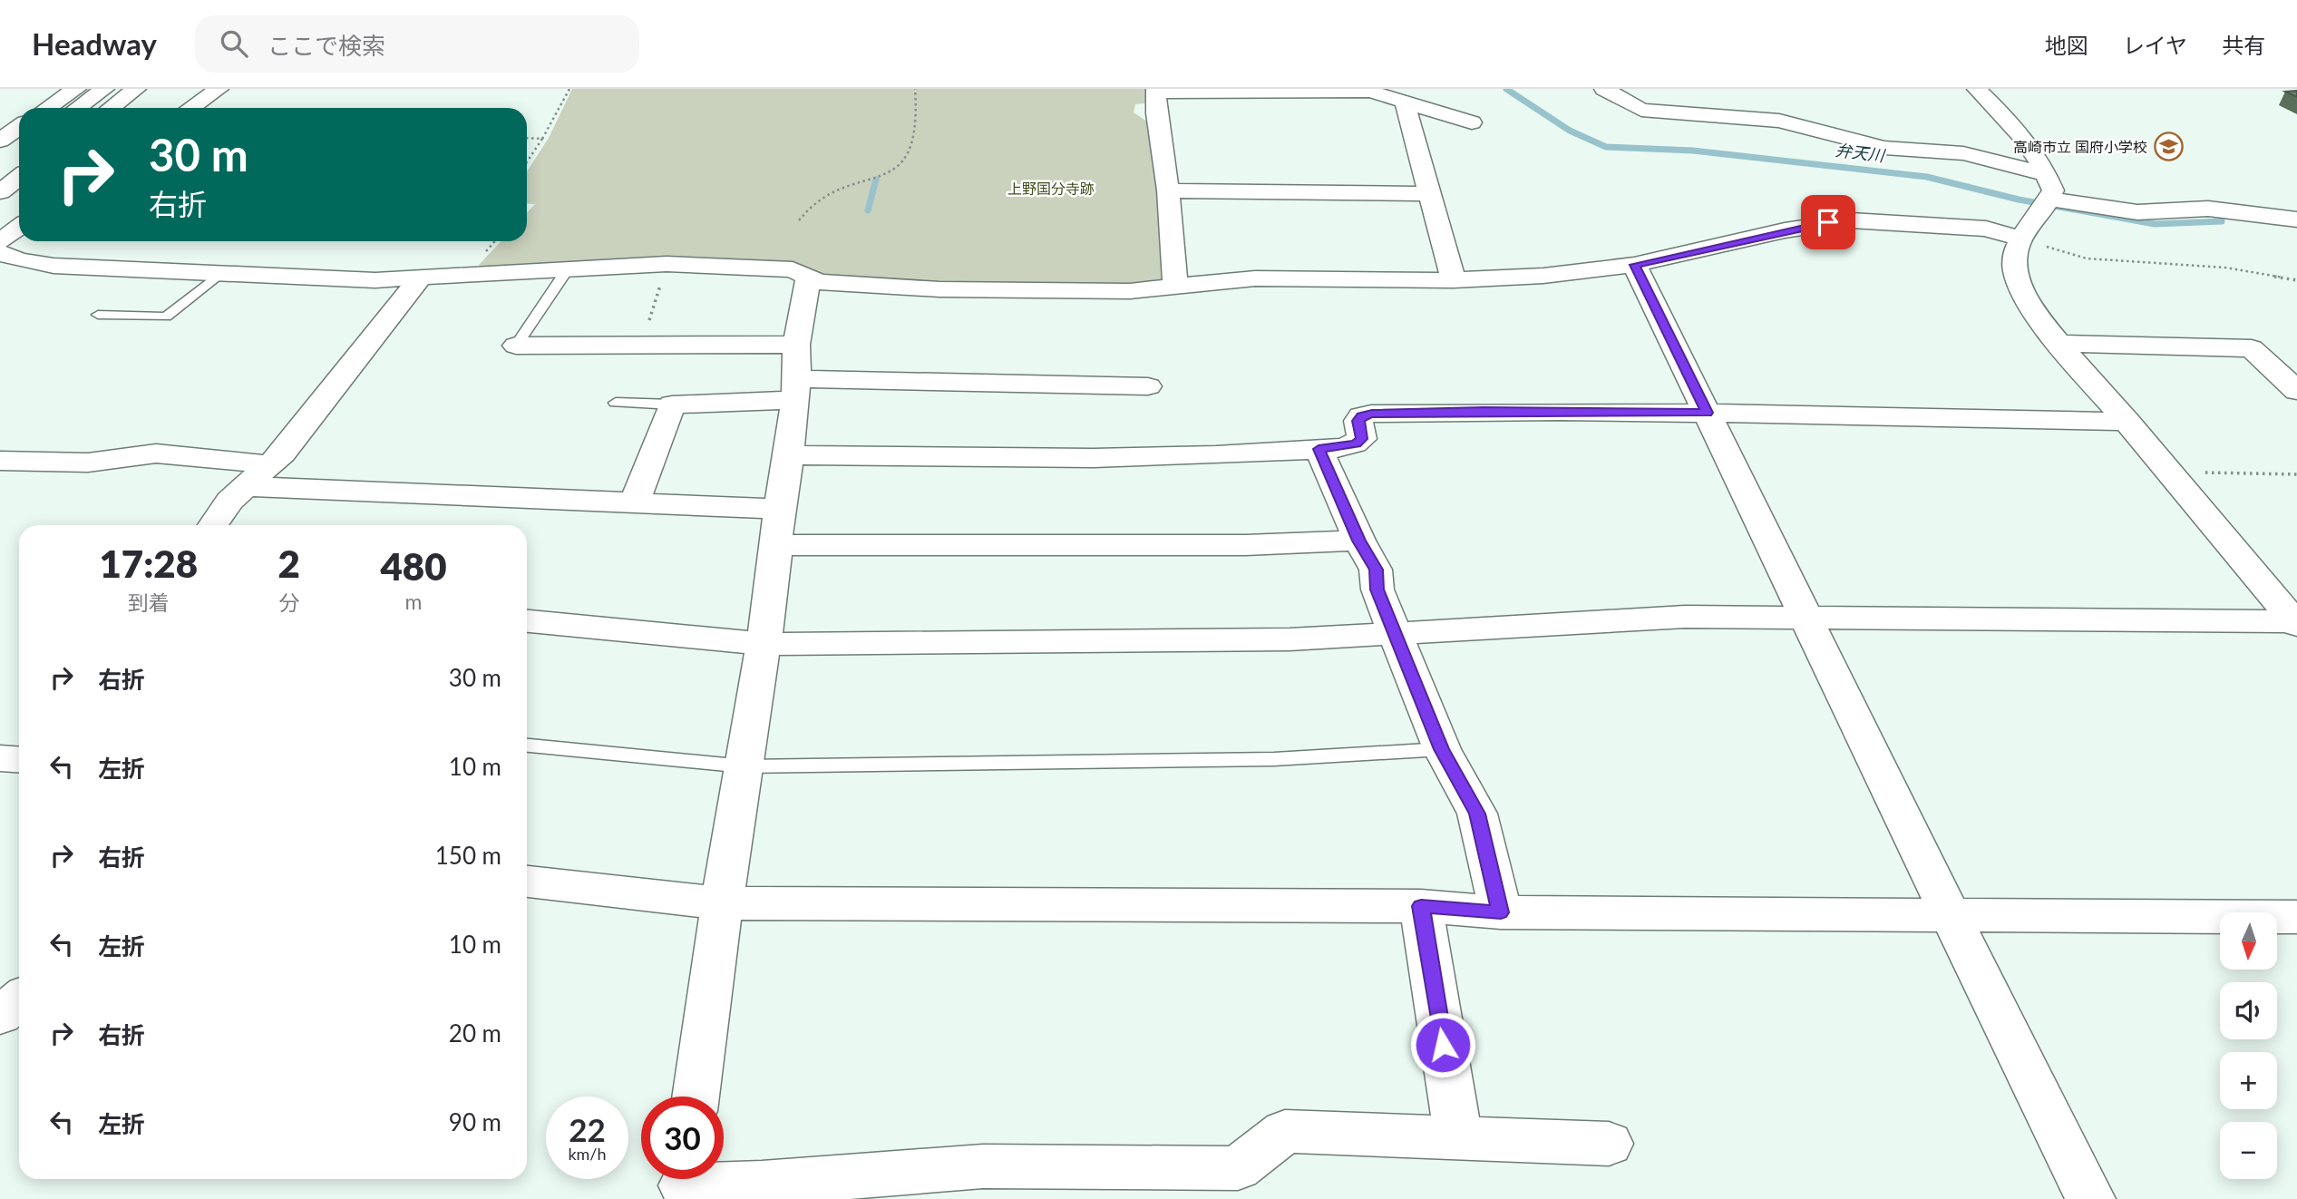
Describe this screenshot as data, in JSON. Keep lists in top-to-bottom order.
{
  "water": ["弁天川"],
  "parks": ["上野国分寺跡"],
  "places": {
    "school or university": ["高崎市立 国府小学校"]
  },
  "north": "bottom",
  "page": {
    "header": "Headway",
    "search": "ここで検索",
    "nav": ["地図", "レイヤ", "共有"],
    "turn": ["30 m", "右折"],
    "eta": [
      "17:28",
      "到着",
      "2",
      "分",
      "480",
      "m"
    ],
    "list": [
      {
        "name": "右折",
        "value": "30 m"
      },
      {
        "name": "左折",
        "value": "10 m"
      },
      {
        "name": "右折",
        "value": "150 m"
      },
      {
        "name": "左折",
        "value": "10 m"
      },
      {
        "name": "右折",
        "value": "20 m"
      },
      {
        "name": "左折",
        "value": "90 m"
      }
    ],
    "map_buttons": ["+", "−"],
    "speed": "22 km/h",
    "limit": "30"
  }
}
